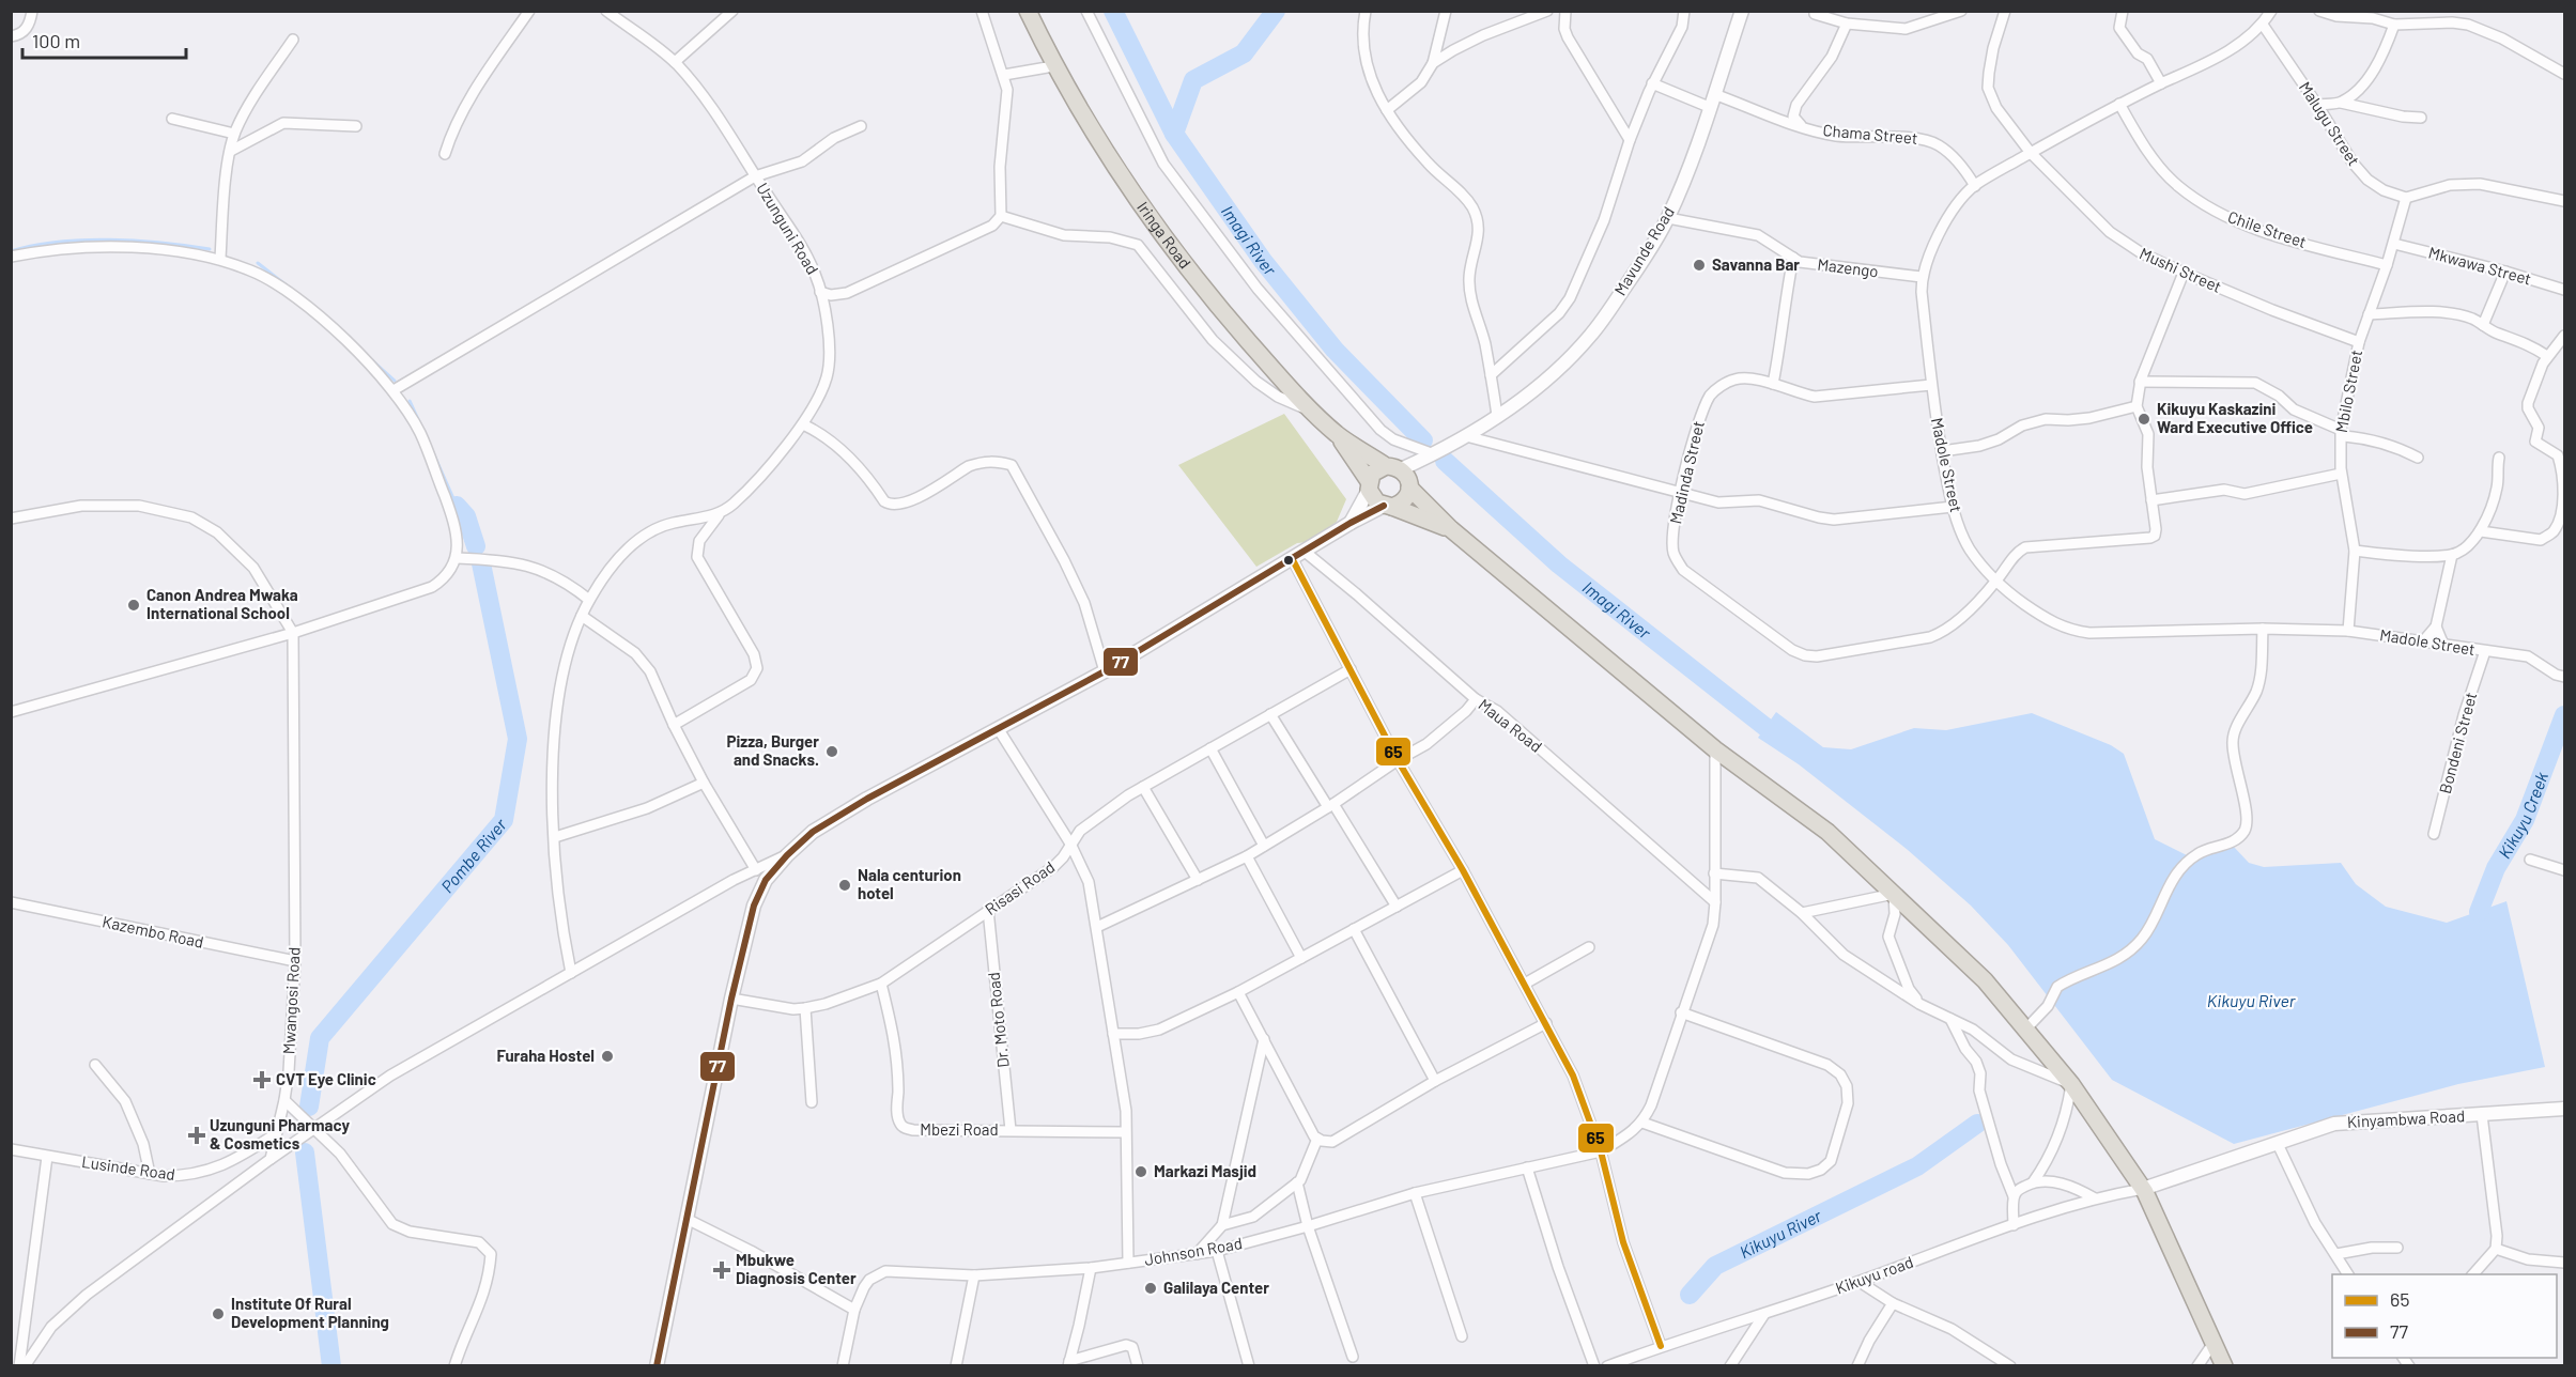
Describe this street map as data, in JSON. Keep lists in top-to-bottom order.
{
  "streets": {
    "highway": ["Iringa Road"],
    "street": [
      "Malugu Street",
      "Chama Street",
      "Uzunguni Road",
      "Chile Street",
      "Mavunde Road",
      "Mkwawa Street",
      "Mazengo",
      "Mushi Street",
      "Mbilo Street",
      "Madole Street",
      "Madinda Street",
      "Maua Road",
      "Bondeni Street",
      "Risasi Road",
      "Kazembo Road",
      "Mwangosi Road",
      "Dr. Moto Road",
      "Kinyambwa Road",
      "Mbezi Road",
      "Lusinde Road",
      "Johnson Road",
      "Kikuyu road"
    ]
  },
  "crossings": [
    ["Malugu Street", "Mbilo Street"],
    ["Malugu Street", "Madole Street"],
    ["Chama Street", "Mavunde Road"],
    ["Chama Street", "Madole Street"],
    ["Chile Street", "Mbilo Street"],
    ["Chile Street", "Madole Street"],
    ["Mavunde Road", "Mazengo"],
    ["Mkwawa Street", "Mbilo Street"],
    ["Mazengo", "Madole Street"],
    ["Mushi Street", "Mbilo Street"],
    ["Mushi Street", "Madole Street"],
    ["Mbilo Street", "Madole Street"],
    ["Madole Street", "Madinda Street"],
    ["Madole Street", "Bondeni Street"],
    ["Risasi Road", "Dr. Moto Road"],
    ["Risasi Road", "Mbezi Road"],
    ["Kazembo Road", "Mwangosi Road"],
    ["Mwangosi Road", "Lusinde Road"],
    ["Dr. Moto Road", "Mbezi Road"],
    ["Kinyambwa Road", "Kikuyu road"]
  ],
  "water": [
    "Imagi River",
    "Kikuyu Creek",
    "Pombe River",
    "Kikuyu River"
  ],
  "places": {
    "other": [
      "Savanna Bar",
      "Kikuyu Kaskazini Ward Executive Office",
      "Canon Andrea Mwaka International School",
      "Pizza, Burger and Snacks.",
      "Nala centurion hotel",
      "Furaha Hostel",
      "Markazi Masjid",
      "Galilaya Center",
      "Institute Of Rural Development Planning"
    ],
    "health": ["CVT Eye Clinic", "Uzunguni Pharmacy & Cosmetics", "Mbukwe Diagnosis Center"]
  },
  "lines": ["transit line 77", "transit line 65"],
  "legend": ["65", "77"],
  "scale_bar": "100 m"
}
